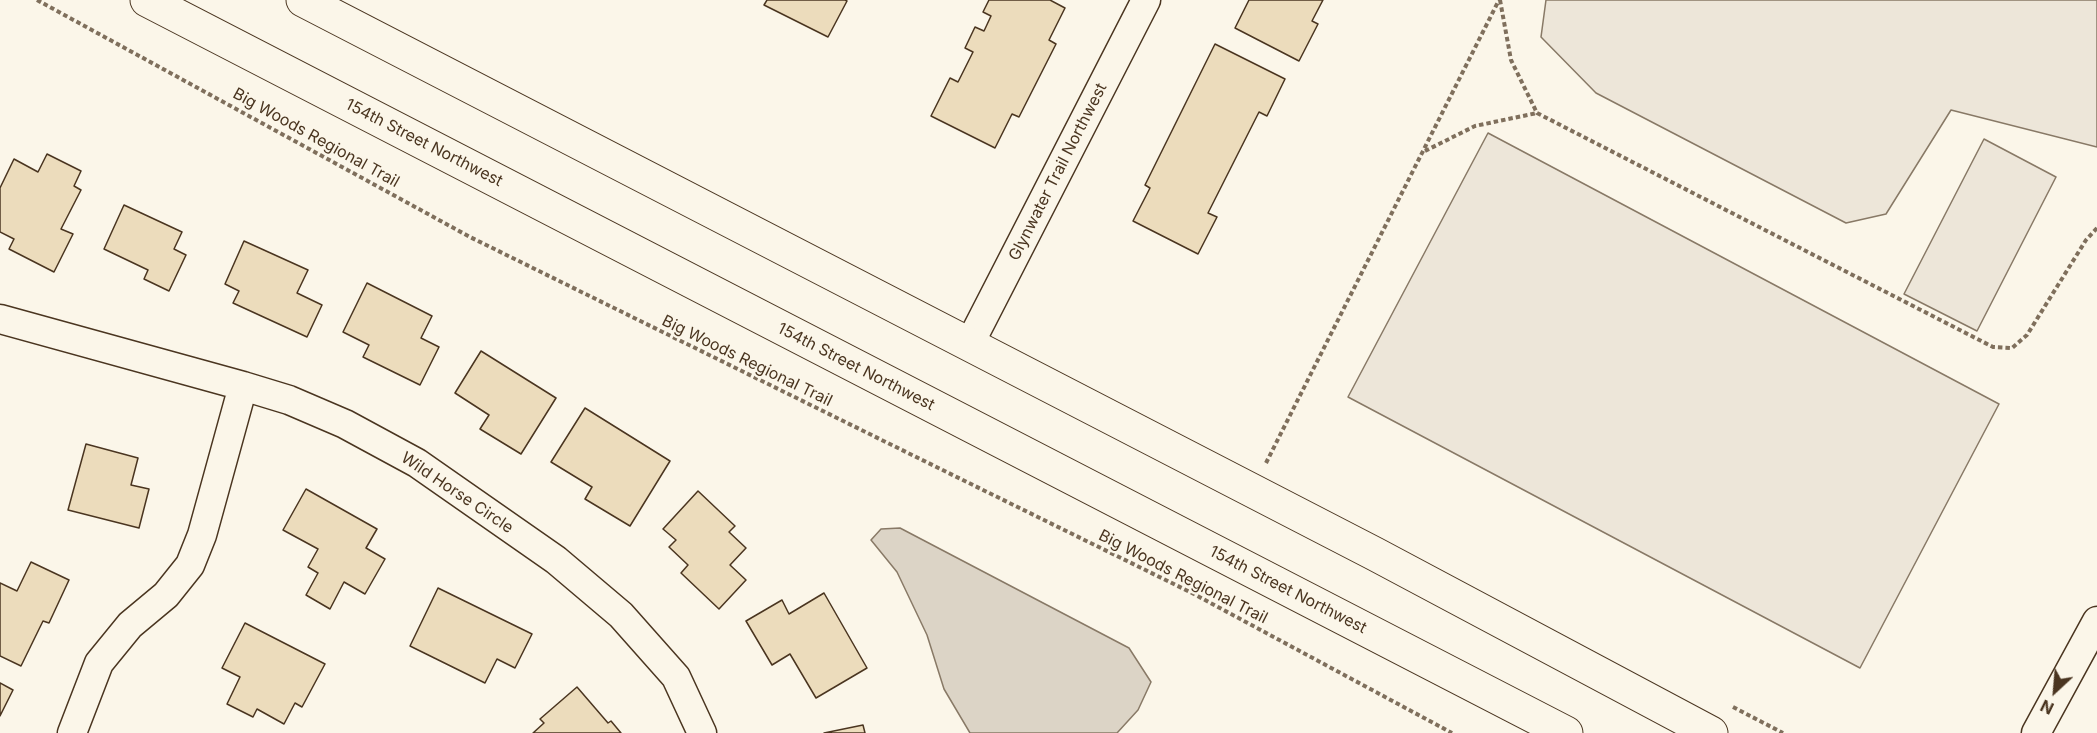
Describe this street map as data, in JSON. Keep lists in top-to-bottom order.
{
  "streets": {
    "street": ["154th Street Northwest", "Glynwater Trail Northwest", "Wild Horse Circle"],
    "path": ["Big Woods Regional Trail"]
  },
  "north": "bottom left"
}
